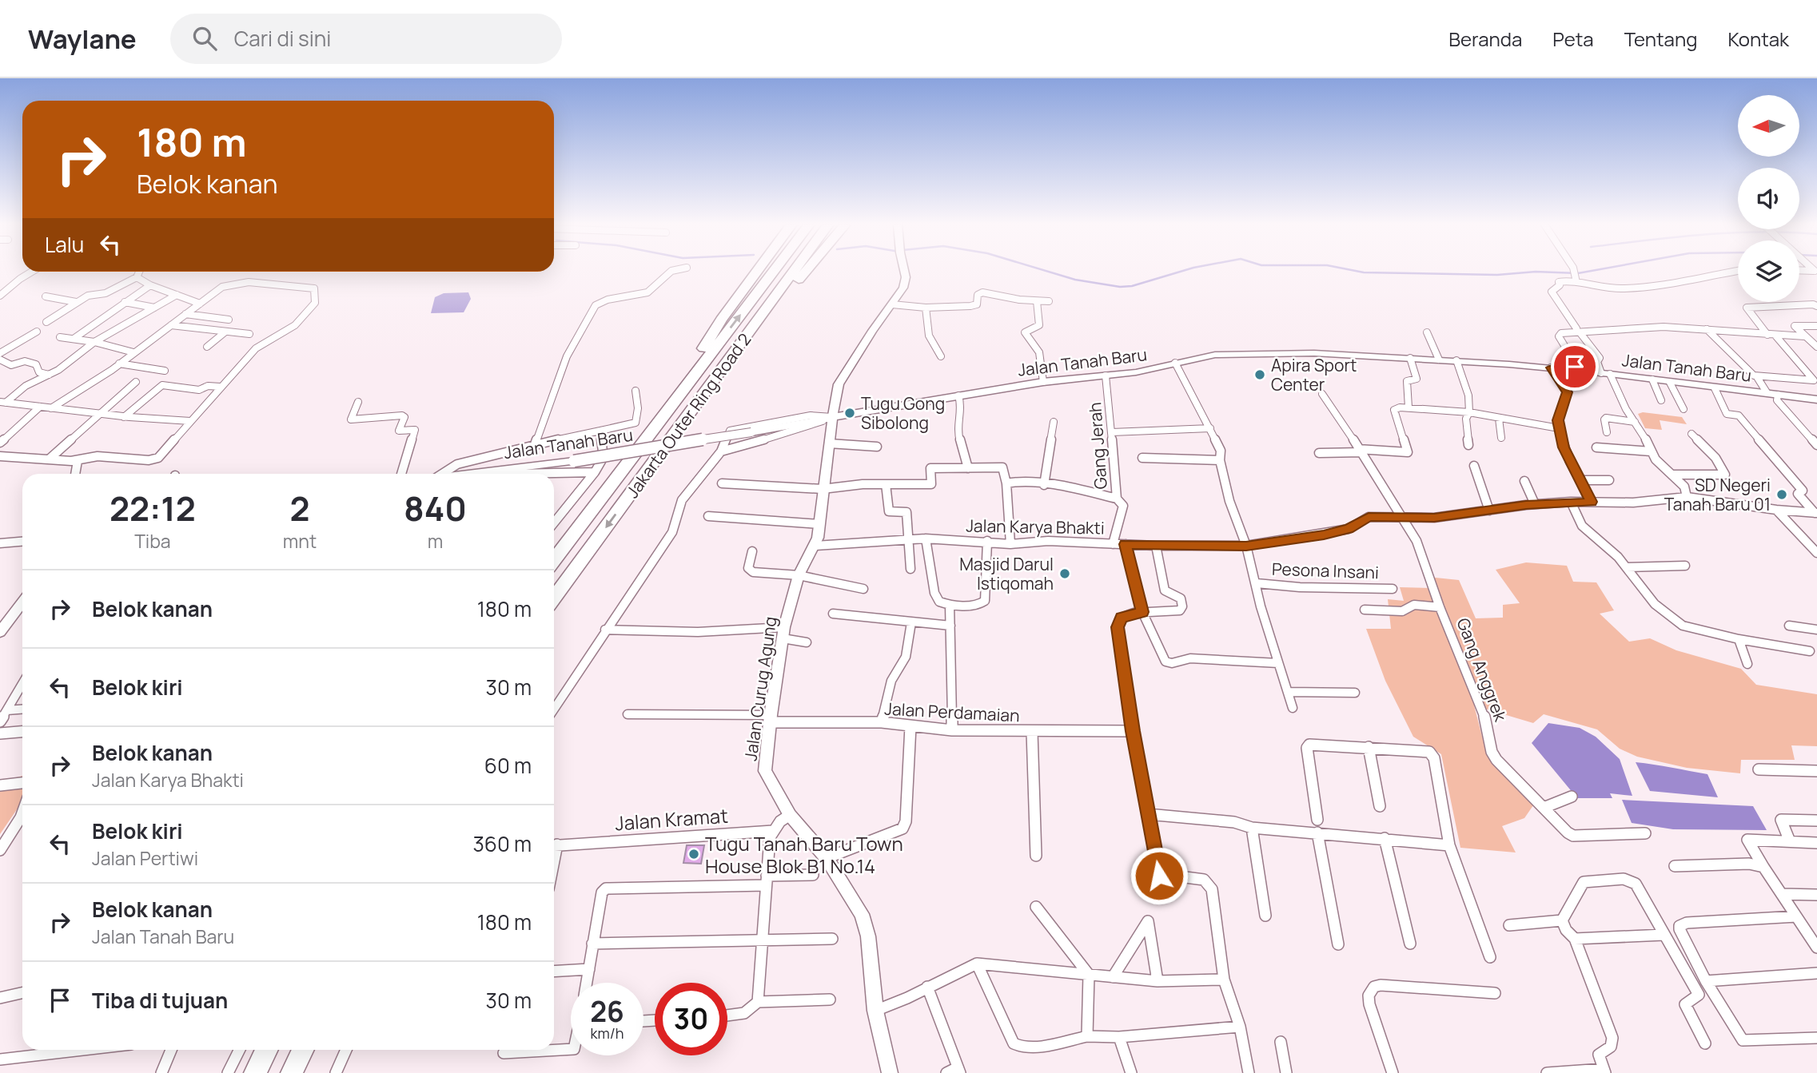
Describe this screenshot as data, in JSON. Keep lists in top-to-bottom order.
{
  "streets": {
    "highway": ["Jakarta Outer Ring Road 2"],
    "main road": ["Jalan Tanah Baru", "Jalan Curug Agung"],
    "street": [
      "Gang Jerah",
      "Jalan Karya Bhakti",
      "Pesona Insani",
      "Gang Anggrek",
      "Jalan Perdamaian",
      "Jalan Kramat"
    ]
  },
  "crossings": [
    ["Jalan Tanah Baru", "Gang Jerah"],
    ["Jalan Tanah Baru", "Jalan Curug Agung"],
    ["Gang Jerah", "Jalan Karya Bhakti"],
    ["Jalan Karya Bhakti", "Gang Anggrek"],
    ["Jalan Karya Bhakti", "Jalan Curug Agung"],
    ["Jalan Curug Agung", "Jalan Perdamaian"]
  ],
  "places": [
    "Apira Sport Center",
    "Tugu Gong Sibolong",
    "SD Negeri Tanah Baru 01",
    "Masjid Darul Istiqomah",
    "Tugu Tanah Baru Town House Blok B1 No.14"
  ],
  "north": "left",
  "page": {
    "header": "Waylane",
    "search": "Cari di sini",
    "nav": [
      "Beranda",
      "Peta",
      "Tentang",
      "Kontak"
    ],
    "turn": ["180 m", "Belok kanan"],
    "then": "Lalu",
    "eta": [
      "22:12",
      "Tiba",
      "2",
      "mnt",
      "840",
      "m"
    ],
    "list": [
      {
        "name": "Belok kanan",
        "value": "180 m"
      },
      {
        "name": "Belok kiri",
        "value": "30 m"
      },
      {
        "name": "Belok kanan",
        "note": "Jalan Karya Bhakti",
        "value": "60 m"
      },
      {
        "name": "Belok kiri",
        "note": "Jalan Pertiwi",
        "value": "360 m"
      },
      {
        "name": "Belok kanan",
        "note": "Jalan Tanah Baru",
        "value": "180 m"
      },
      {
        "name": "Tiba di tujuan",
        "value": "30 m"
      }
    ],
    "speed": "26 km/h",
    "limit": "30"
  }
}
